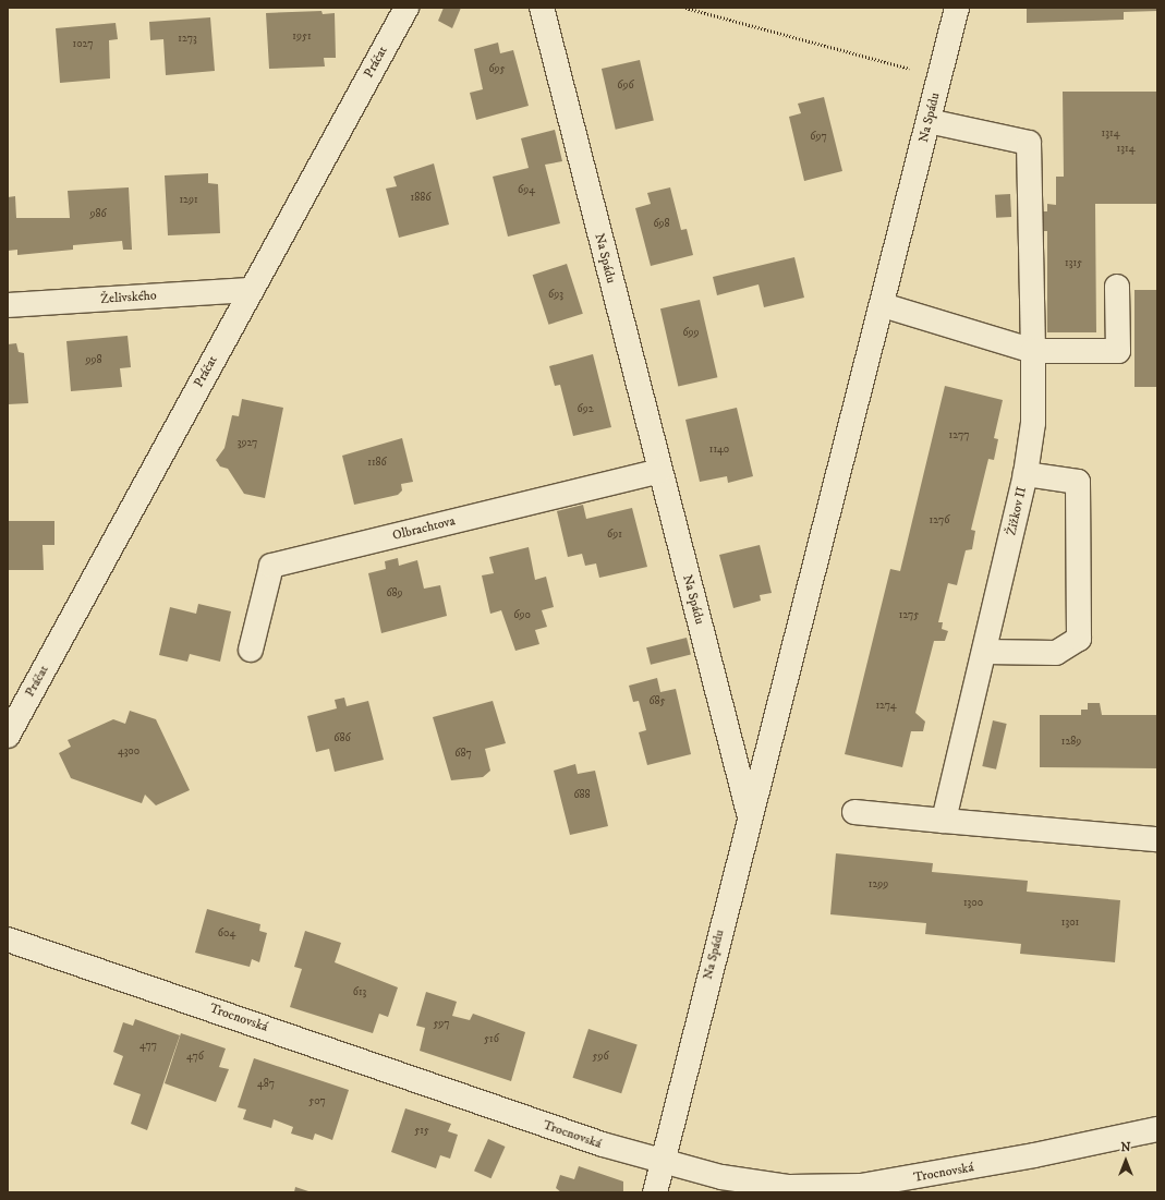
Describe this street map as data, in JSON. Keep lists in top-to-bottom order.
{
  "streets": {
    "street": [
      "Práčat",
      "Na Spádu",
      "Želivského",
      "Žižkov II",
      "Olbrachtova",
      "Trocnovská"
    ]
  },
  "crossings": [
    ["Práčat", "Želivského"],
    ["Na Spádu", "Žižkov II"],
    ["Na Spádu", "Olbrachtova"],
    ["Na Spádu", "Trocnovská"]
  ],
  "house_numbers": [
    "1951",
    "1273",
    "1027",
    "695",
    "696",
    "1314",
    "697",
    "1314",
    "694",
    "1886",
    "1291",
    "986",
    "698",
    "1315",
    "693",
    "699",
    "998",
    "692",
    "1277",
    "3927",
    "1140",
    "1186",
    "1276",
    "691",
    "689",
    "690",
    "1275",
    "685",
    "1274",
    "686",
    "1289",
    "4300",
    "687",
    "688",
    "1299",
    "1300",
    "1301",
    "604",
    "613",
    "597",
    "516",
    "477",
    "476",
    "596",
    "487",
    "507",
    "515"
  ],
  "north": "top"
}
